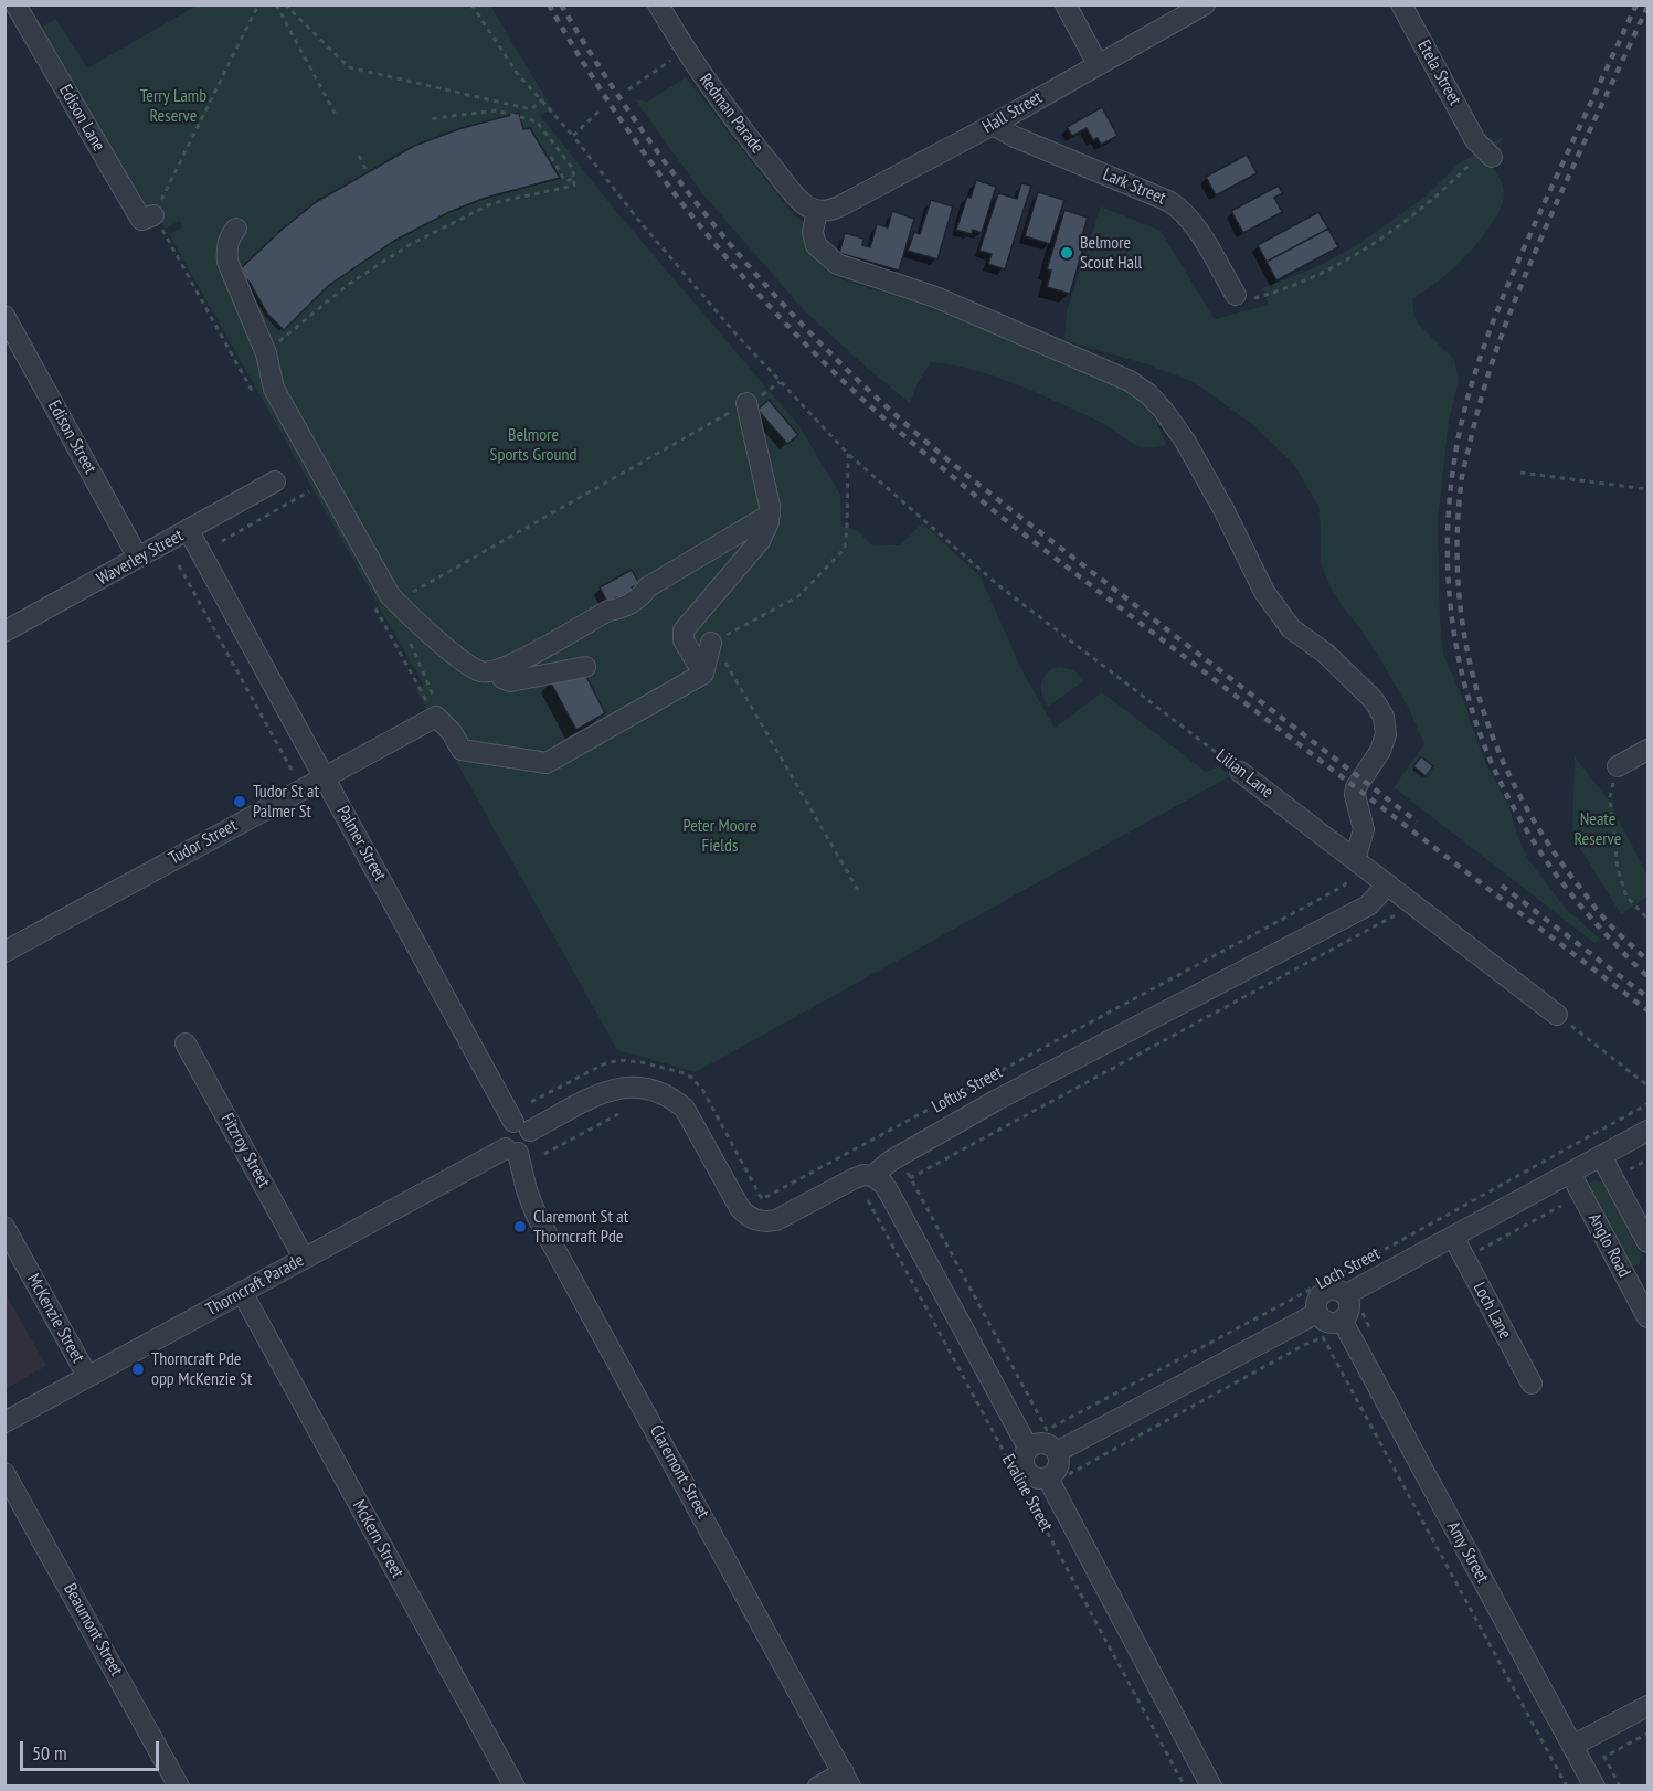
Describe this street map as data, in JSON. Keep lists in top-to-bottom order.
{
  "streets": {
    "street": [
      "Etela Street",
      "Hall Street",
      "Redman Parade",
      "Edison Lane",
      "Lark Street",
      "Edison Street",
      "Waverley Street",
      "Lilian Lane",
      "Tudor Street",
      "Palmer Street",
      "Loftus Street",
      "Fitzroy Street",
      "Anglo Road",
      "Loch Street",
      "Thorncraft Parade",
      "Loch Lane",
      "McKenzie Street",
      "Claremont Street",
      "Evaline Street",
      "McKern Street",
      "Amy Street",
      "Beaumont Street"
    ]
  },
  "crossings": [
    ["Hall Street", "Redman Parade"],
    ["Hall Street", "Lark Street"],
    ["Edison Street", "Waverley Street"],
    ["Waverley Street", "Palmer Street"],
    ["Lilian Lane", "Loftus Street"],
    ["Tudor Street", "Palmer Street"],
    ["Palmer Street", "Loftus Street"],
    ["Palmer Street", "Thorncraft Parade"],
    ["Palmer Street", "Claremont Street"],
    ["Loftus Street", "Thorncraft Parade"],
    ["Loftus Street", "Claremont Street"],
    ["Loftus Street", "Evaline Street"],
    ["Fitzroy Street", "Thorncraft Parade"],
    ["Anglo Road", "Loch Street"],
    ["Loch Street", "Loch Lane"],
    ["Loch Street", "Evaline Street"],
    ["Loch Street", "Amy Street"],
    ["Thorncraft Parade", "McKenzie Street"],
    ["Thorncraft Parade", "Claremont Street"],
    ["Thorncraft Parade", "McKern Street"]
  ],
  "parks": [
    "Terry Lamb Reserve",
    "Belmore Sports Ground",
    "Neate Reserve",
    "Peter Moore Fields"
  ],
  "places": [
    "Belmore Scout Hall",
    "Tudor St at Palmer St",
    "Claremont St at Thorncraft Pde",
    "Thorncraft Pde opp McKenzie St"
  ],
  "scale_bar": "50 m"
}
